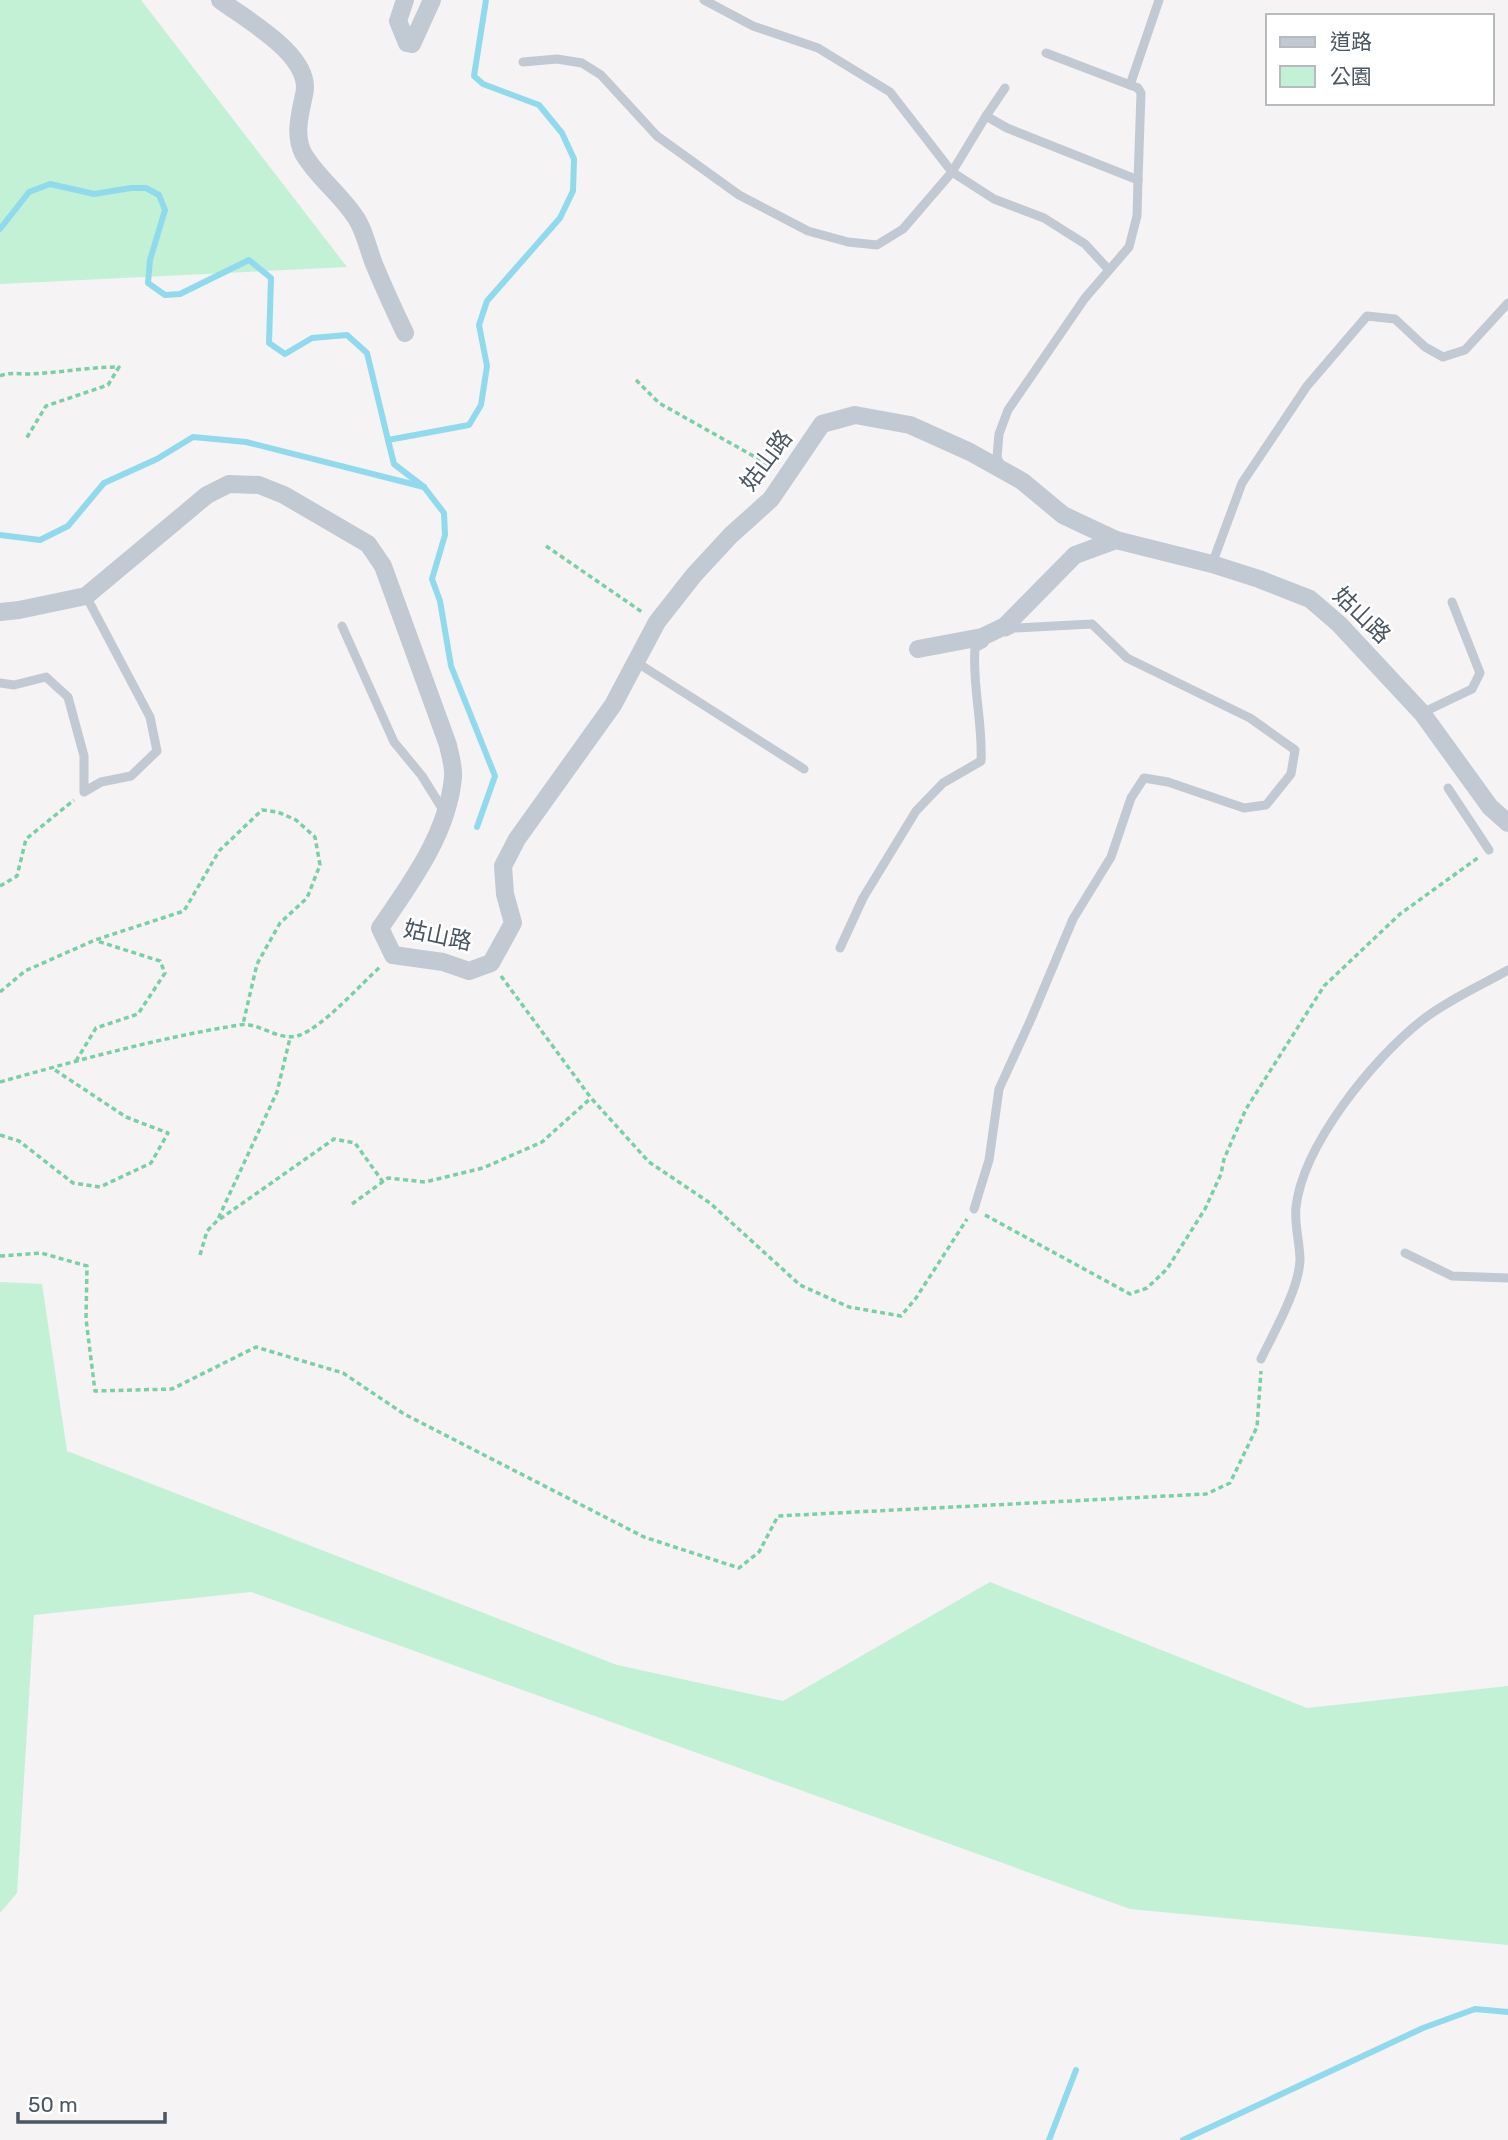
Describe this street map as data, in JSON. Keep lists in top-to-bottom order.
{
  "streets": {
    "street": ["姑山路"]
  },
  "legend": ["道路", "公園"],
  "scale_bar": "50 m"
}
